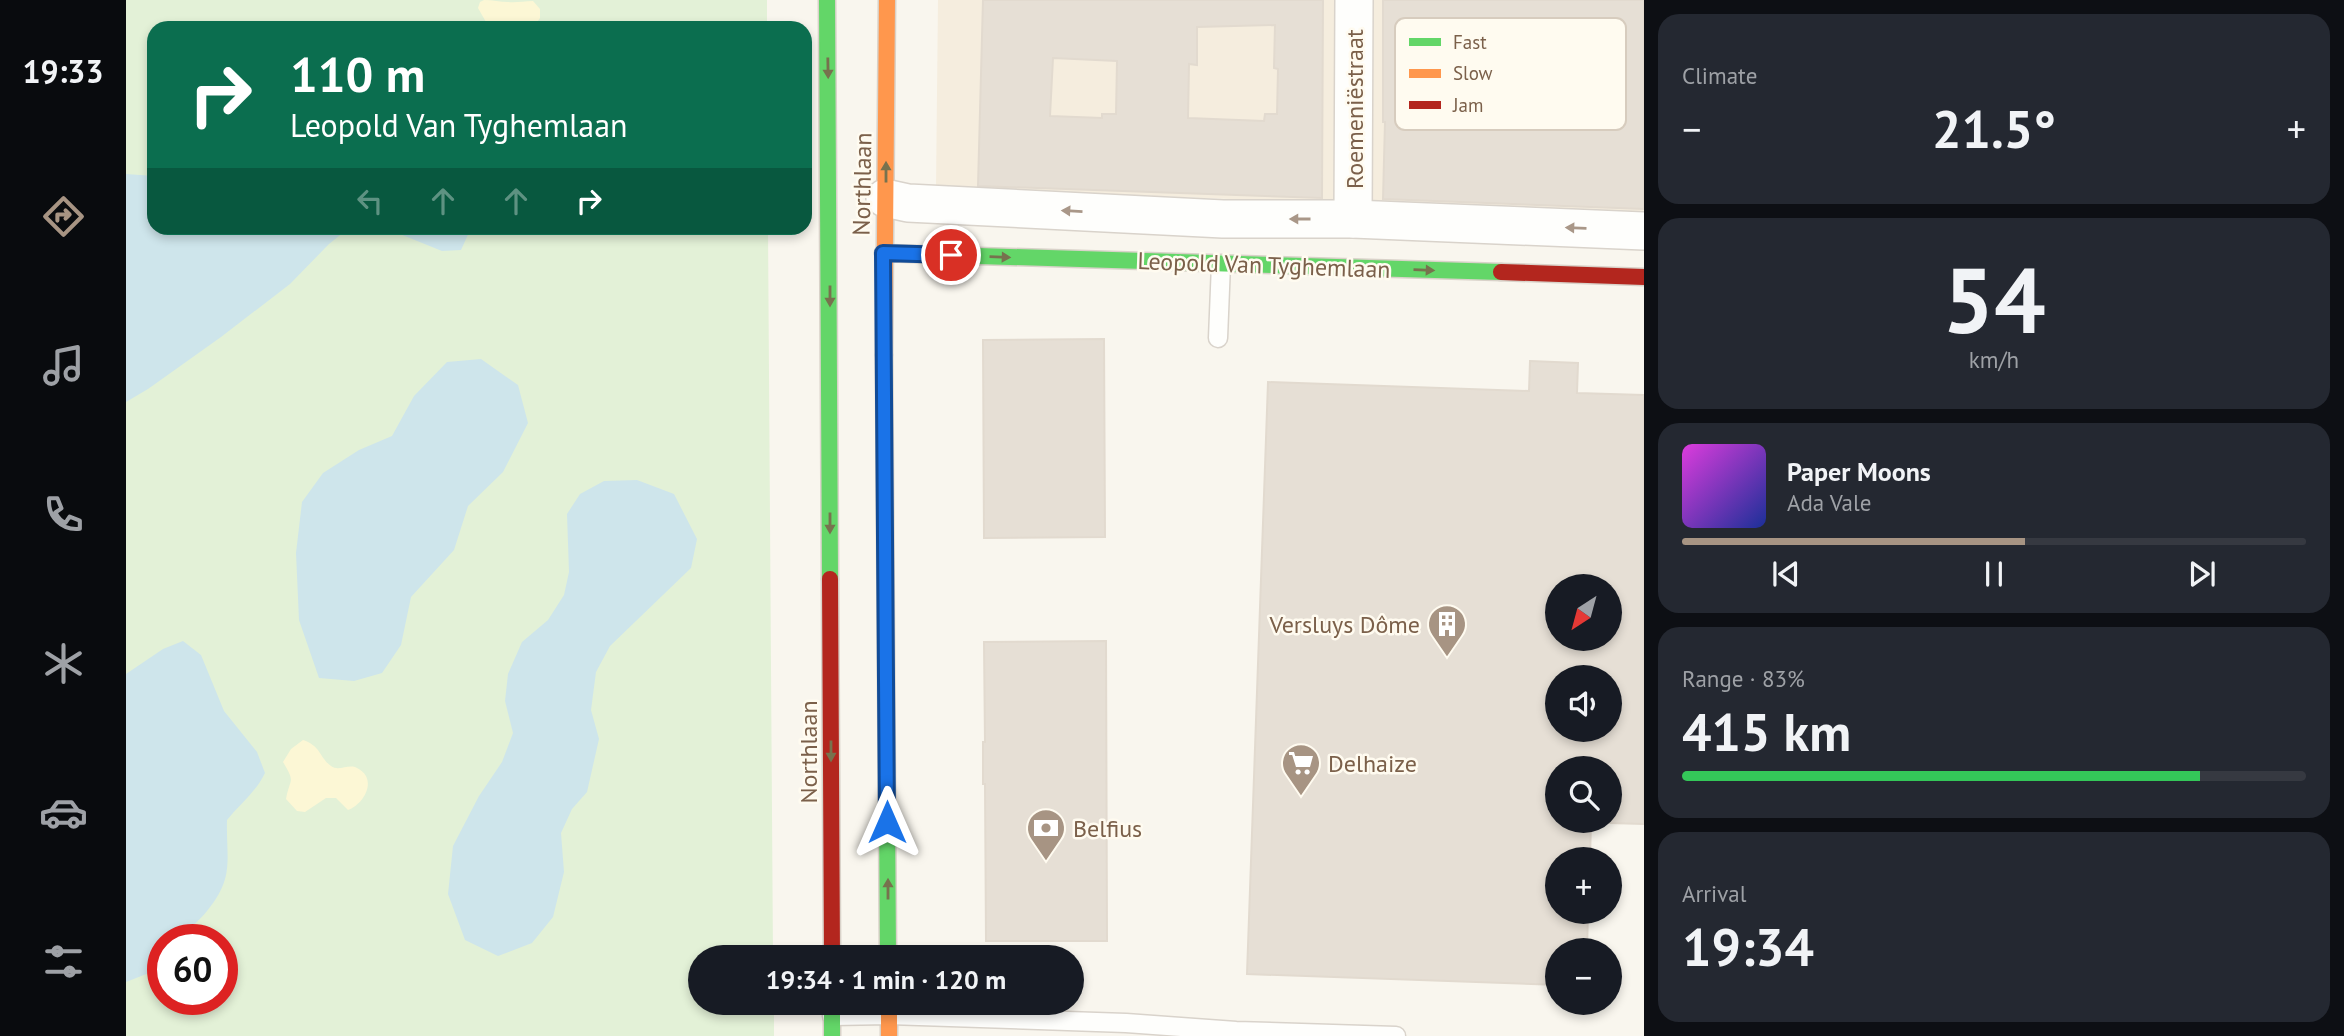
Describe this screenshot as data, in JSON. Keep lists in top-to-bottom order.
{
  "streets": {
    "main road": ["Northlaan", "Leopold Van Tyghemlaan"],
    "street": ["Roemeniëstraat"]
  },
  "crossings": [
    ["Roemeniëstraat", "Leopold Van Tyghemlaan"],
    ["Northlaan", "Leopold Van Tyghemlaan"]
  ],
  "places": {
    "building": ["Versluys Dôme"],
    "supermarket": ["Delhaize"],
    "bank": ["Belfius"]
  },
  "legend": ["Fast", "Slow", "Jam"],
  "north": "bottom left",
  "page": {
    "tabs": "19:33",
    "tile": [
      "Climate",
      ["54", "km/h"],
      ["Range · 83%", "415 km"],
      ["Arrival", "19:34"]
    ],
    "turn": ["110 m", "Leopold Van Tyghemlaan"],
    "heat": ["−", "21.5°", "+"],
    "song": ["Paper Moons", "Ada Vale"],
    "map_buttons": ["+", "−"],
    "limit": "60",
    "trip": "19:34 · 1 min · 120 m"
  }
}
